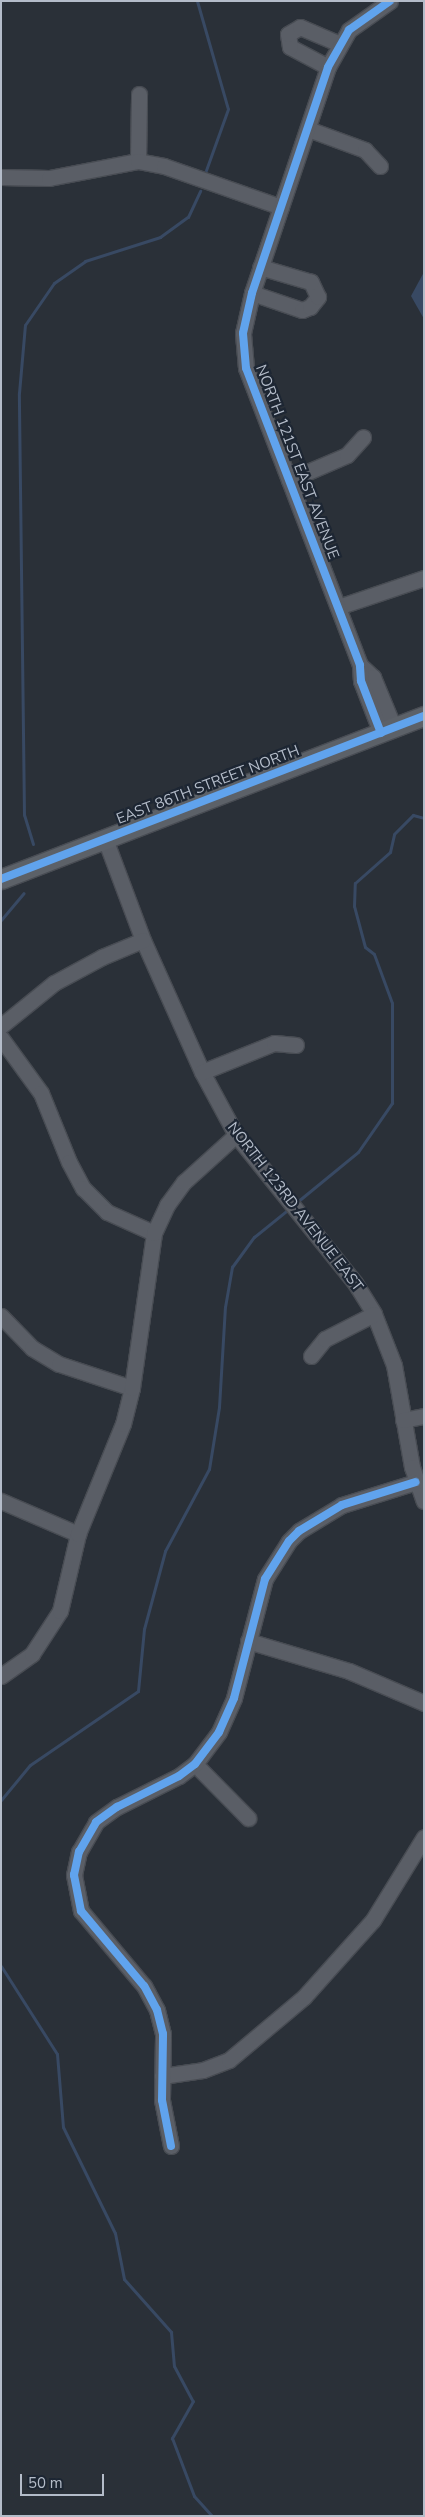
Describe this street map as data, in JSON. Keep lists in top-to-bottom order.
{
  "streets": {
    "main road": ["EAST 86TH STREET NORTH"],
    "street": ["NORTH 121ST EAST AVENUE", "NORTH 123RD AVENUE EAST"]
  },
  "crossings": [
    ["NORTH 121ST EAST AVENUE", "EAST 86TH STREET NORTH"],
    ["EAST 86TH STREET NORTH", "NORTH 123RD AVENUE EAST"]
  ],
  "scale_bar": "50 m"
}
